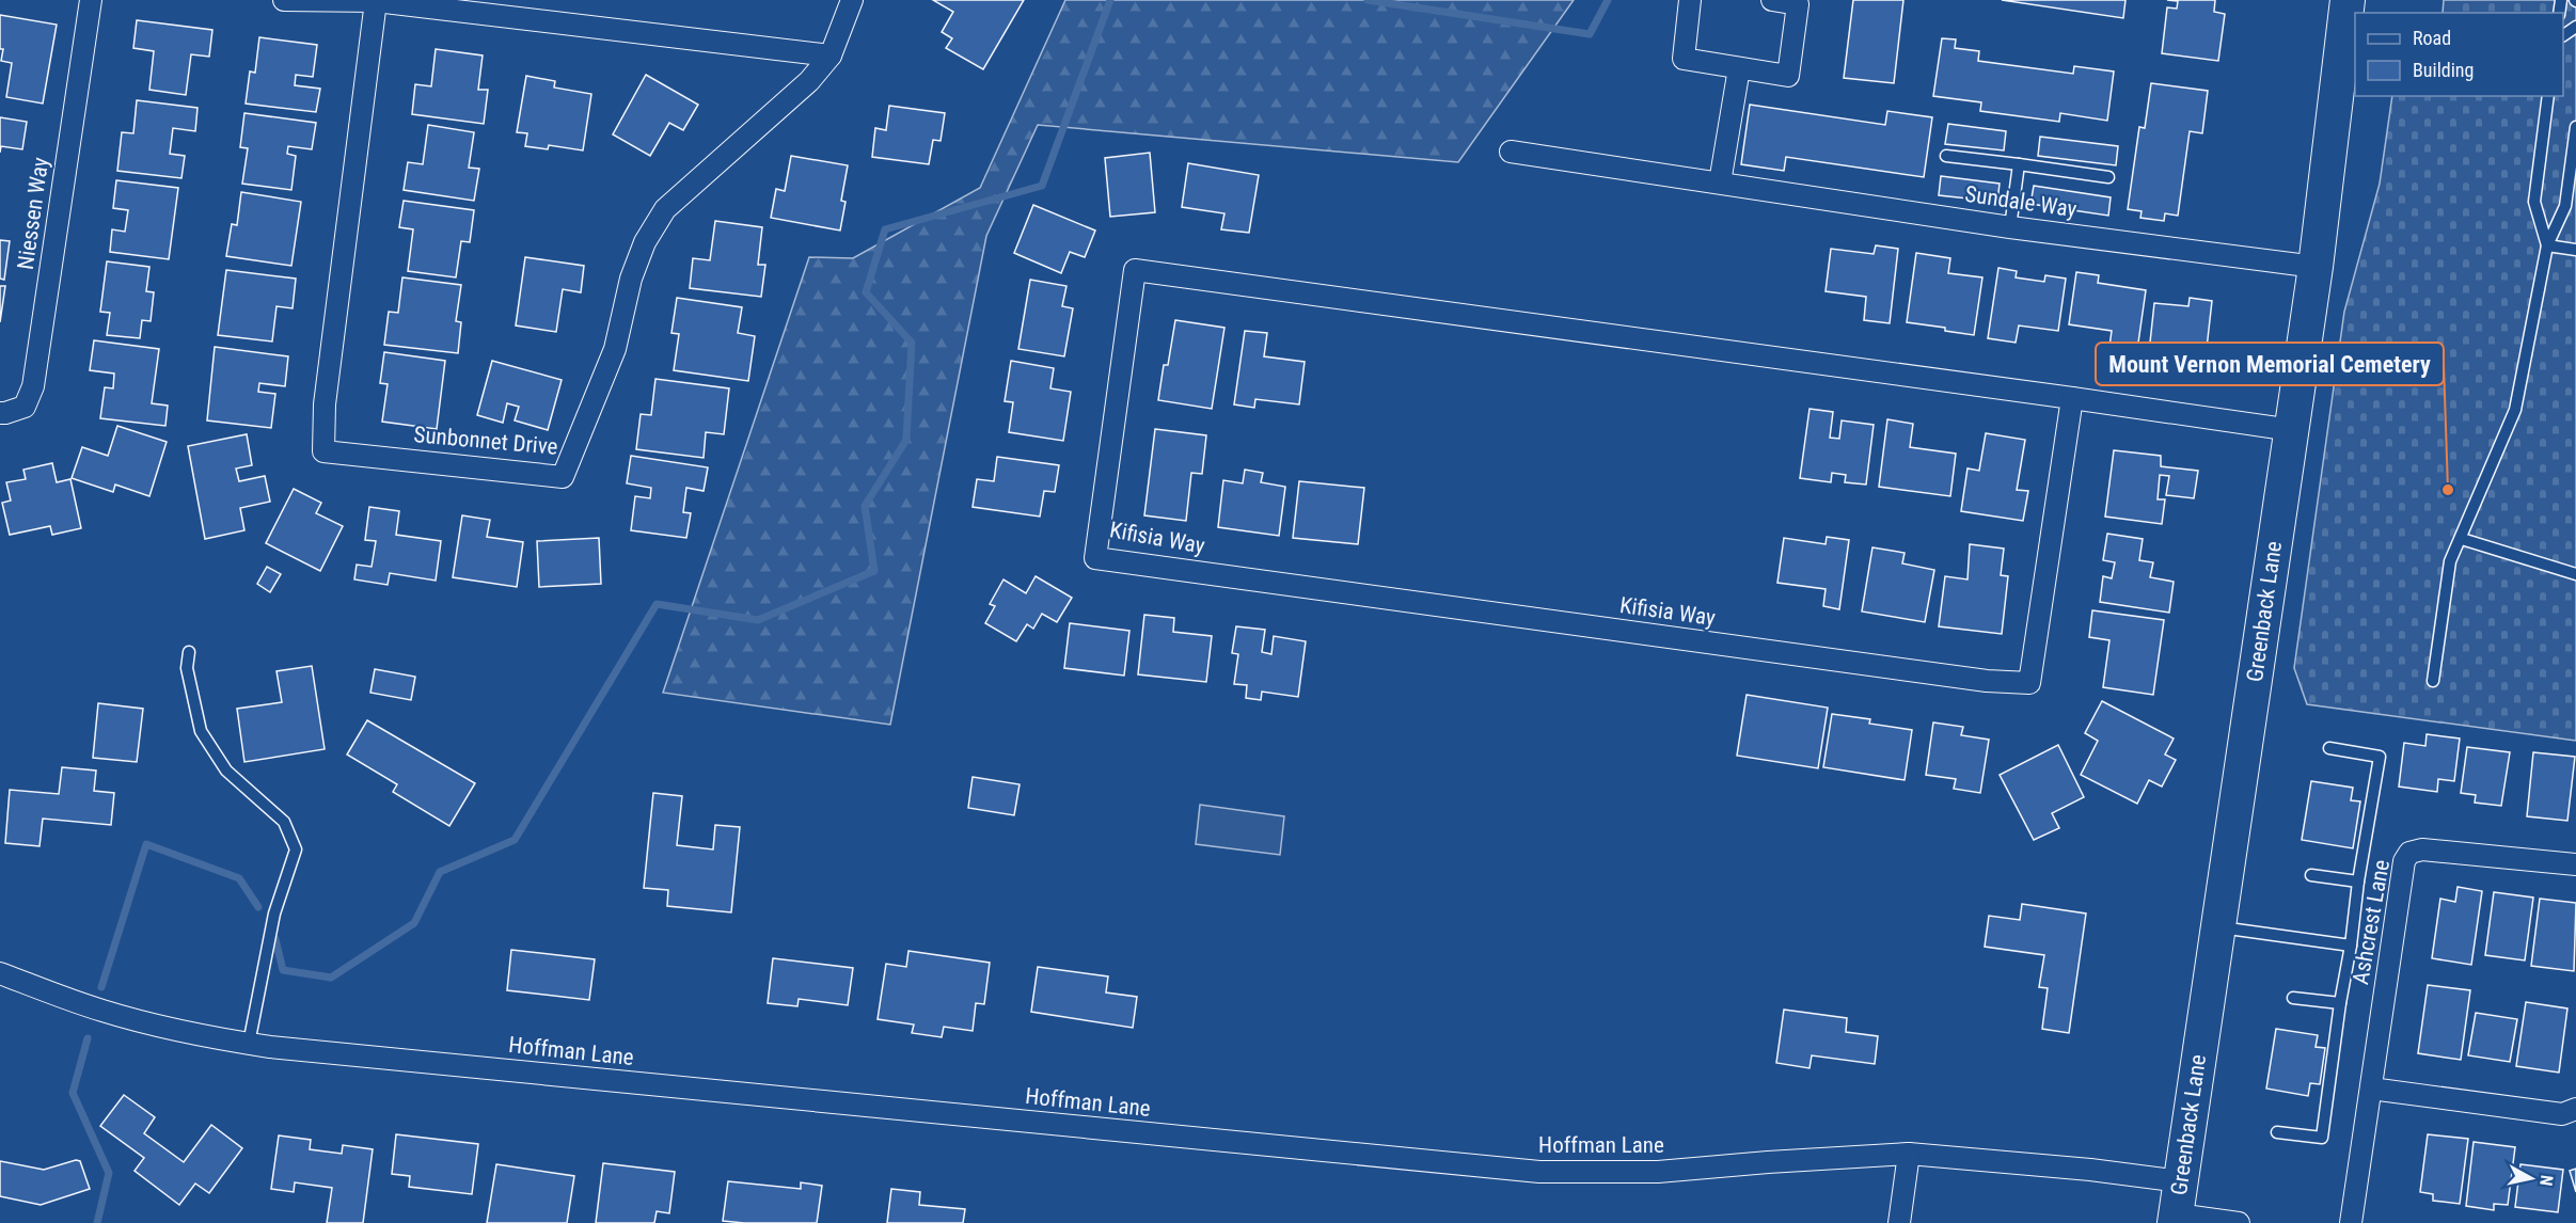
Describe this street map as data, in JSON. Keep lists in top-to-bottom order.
{
  "streets": {
    "main road": ["Greenback Lane"],
    "street": [
      "Sundale Way",
      "Niessen Way",
      "Sunbonnet Drive",
      "Kifisia Way",
      "Ashcrest Lane",
      "Hoffman Lane"
    ]
  },
  "crossings": [
    ["Sundale Way", "Greenback Lane"],
    ["Kifisia Way", "Greenback Lane"],
    ["Greenback Lane", "Hoffman Lane"]
  ],
  "places": ["Mount Vernon Memorial Cemetery"],
  "legend": ["Road", "Building"],
  "north": "right"
}
